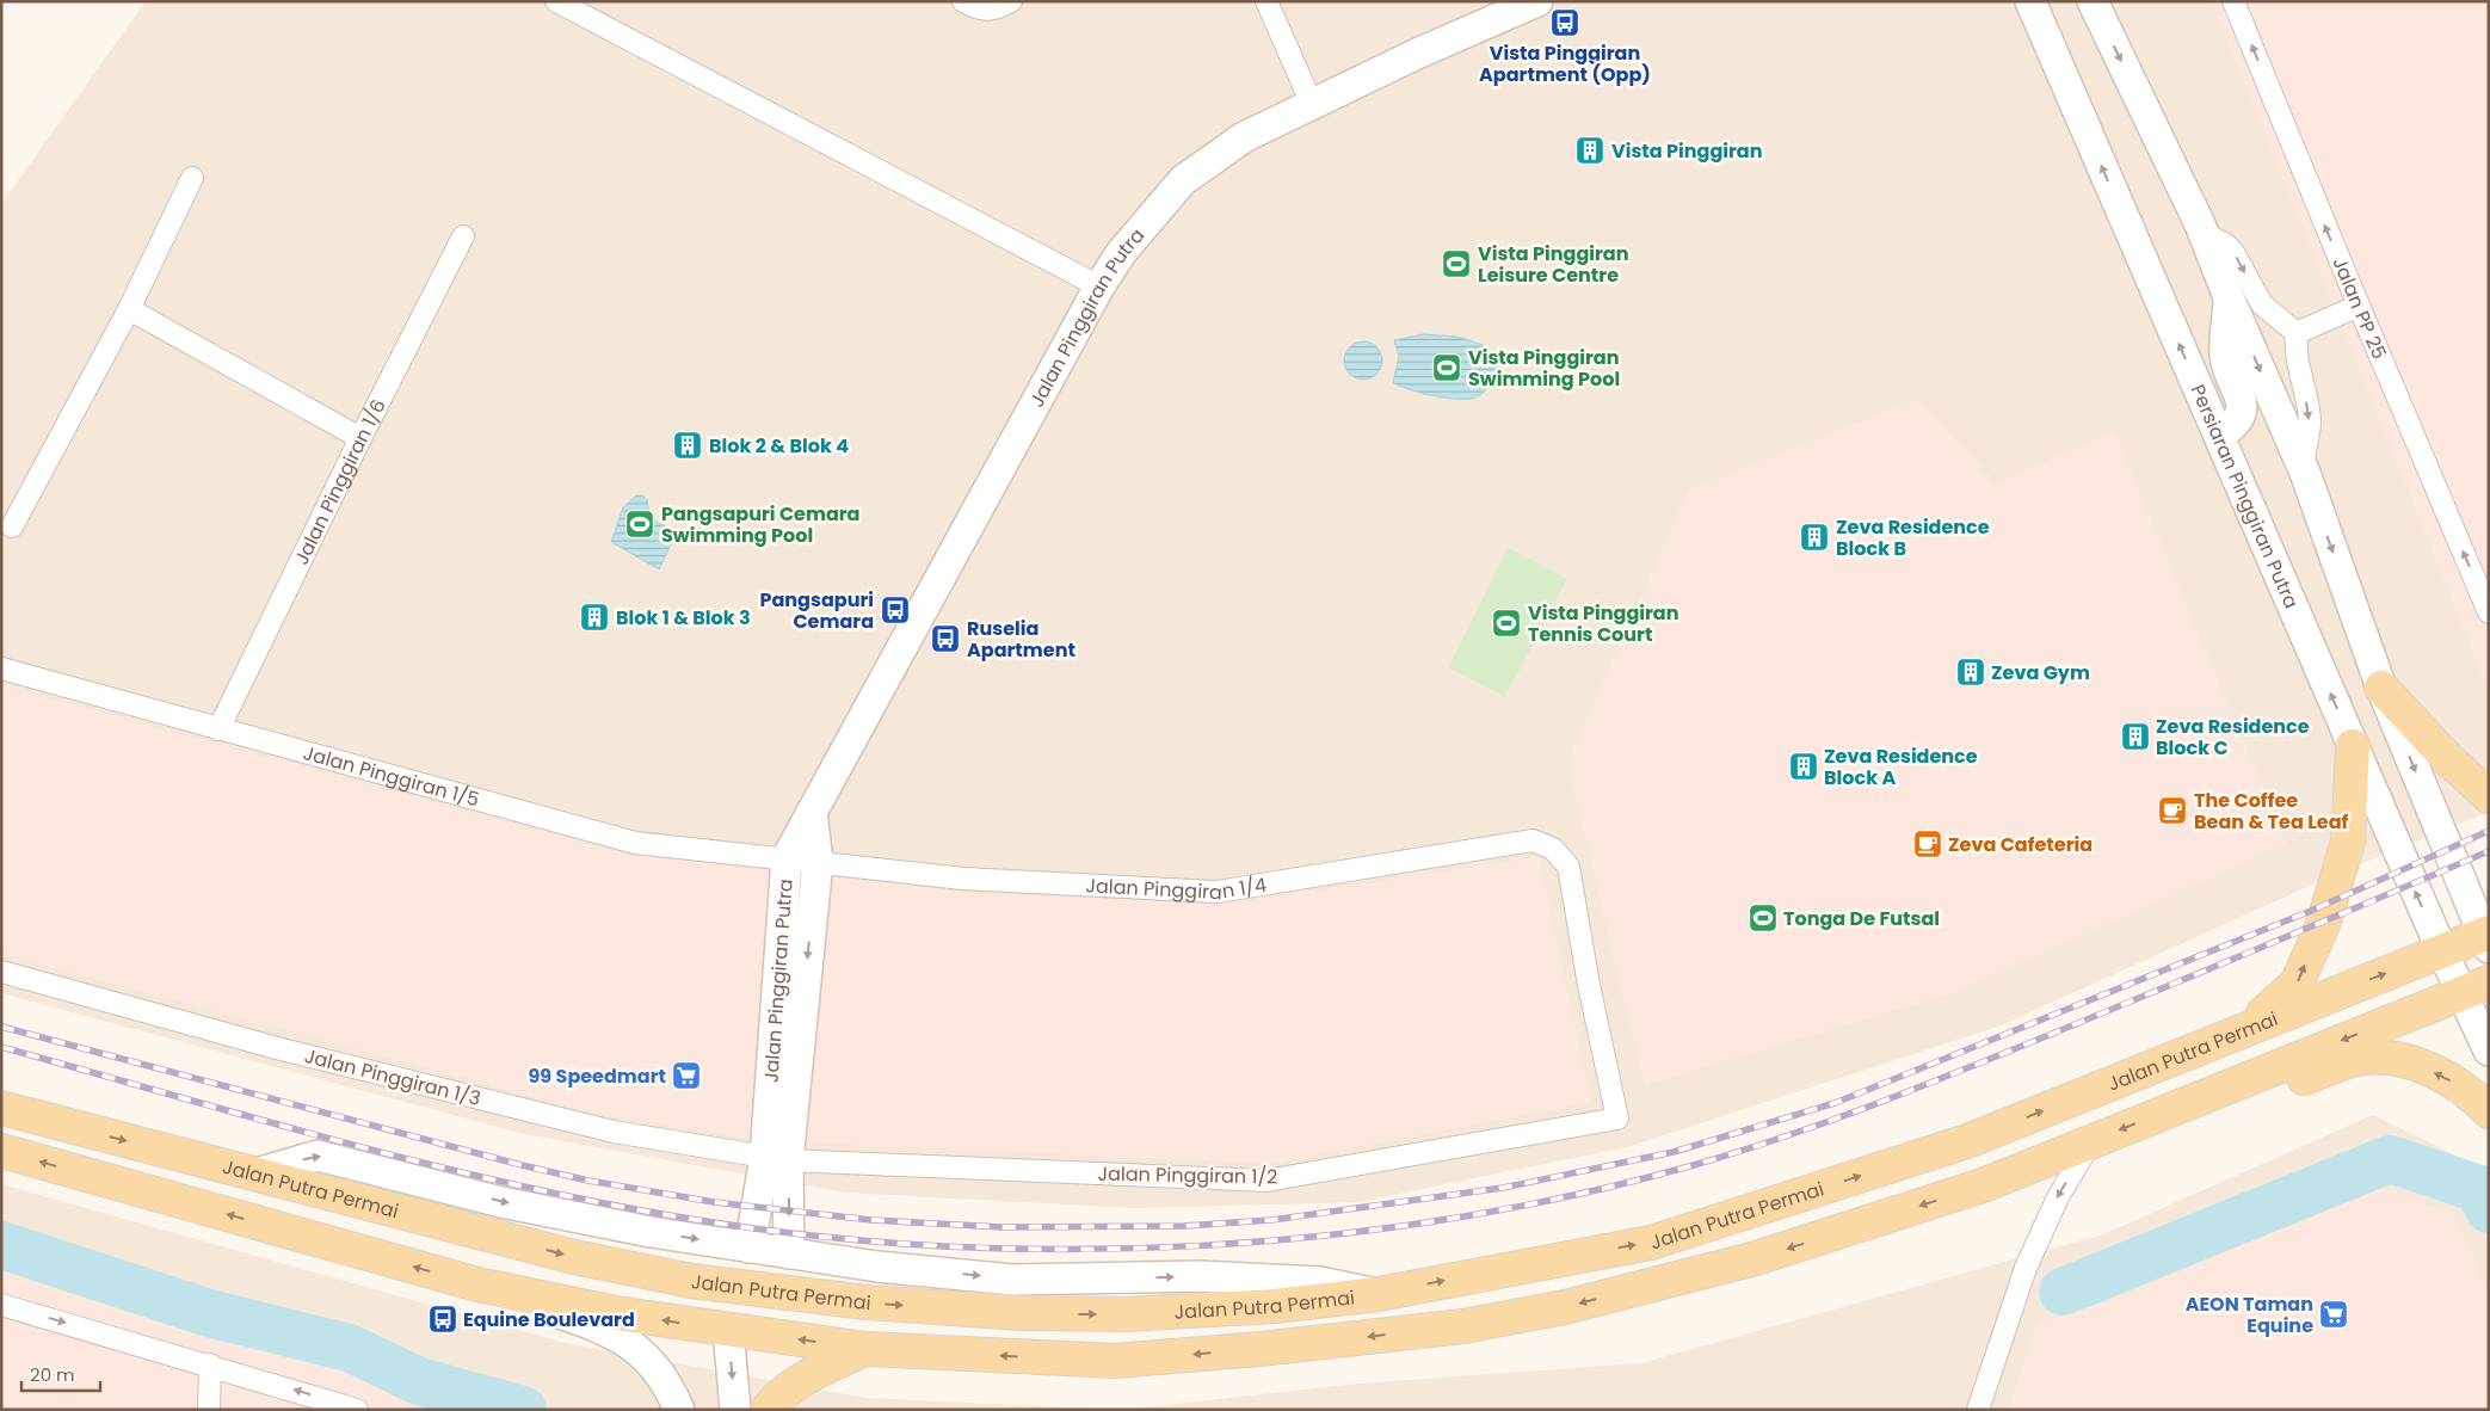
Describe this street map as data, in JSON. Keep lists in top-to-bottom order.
{
  "streets": {
    "main road": ["Jalan Putra Permai"],
    "street": [
      "Jalan PP 25",
      "Jalan Pinggiran Putra",
      "Jalan Pinggiran 1/6",
      "Persiaran Pinggiran Putra",
      "Jalan Pinggiran 1/5",
      "Jalan Pinggiran 1/4",
      "Jalan Pinggiran 1/3",
      "Jalan Pinggiran 1/2"
    ]
  },
  "crossings": [
    ["Jalan Pinggiran Putra", "Jalan Pinggiran 1/5"],
    ["Jalan Pinggiran Putra", "Jalan Pinggiran 1/4"],
    ["Jalan Pinggiran Putra", "Jalan Pinggiran 1/3"],
    ["Jalan Pinggiran Putra", "Jalan Pinggiran 1/2"],
    ["Jalan Pinggiran 1/6", "Jalan Pinggiran 1/5"],
    ["Persiaran Pinggiran Putra", "Jalan Putra Permai"],
    ["Jalan Pinggiran 1/5", "Jalan Pinggiran 1/4"],
    ["Jalan Pinggiran 1/4", "Jalan Pinggiran 1/2"],
    ["Jalan Pinggiran 1/3", "Jalan Pinggiran 1/2"]
  ],
  "places": {
    "bus stop": [
      "Vista Pinggiran Apartment (Opp)",
      "Pangsapuri Cemara",
      "Ruselia Apartment",
      "Equine Boulevard"
    ],
    "building": [
      "Vista Pinggiran",
      "Blok 2 & Blok 4",
      "Zeva Residence Block B",
      "Blok 1 & Blok 3",
      "Zeva Gym",
      "Zeva Residence Block C",
      "Zeva Residence Block A"
    ],
    "sports": [
      "Vista Pinggiran Leisure Centre",
      "Vista Pinggiran Swimming Pool",
      "Pangsapuri Cemara Swimming Pool",
      "Vista Pinggiran Tennis Court",
      "Tonga De Futsal"
    ],
    "cafe": ["The Coffee Bean & Tea Leaf", "Zeva Cafeteria"],
    "supermarket": ["99 Speedmart", "AEON Taman Equine"]
  },
  "scale_bar": "20 m"
}
